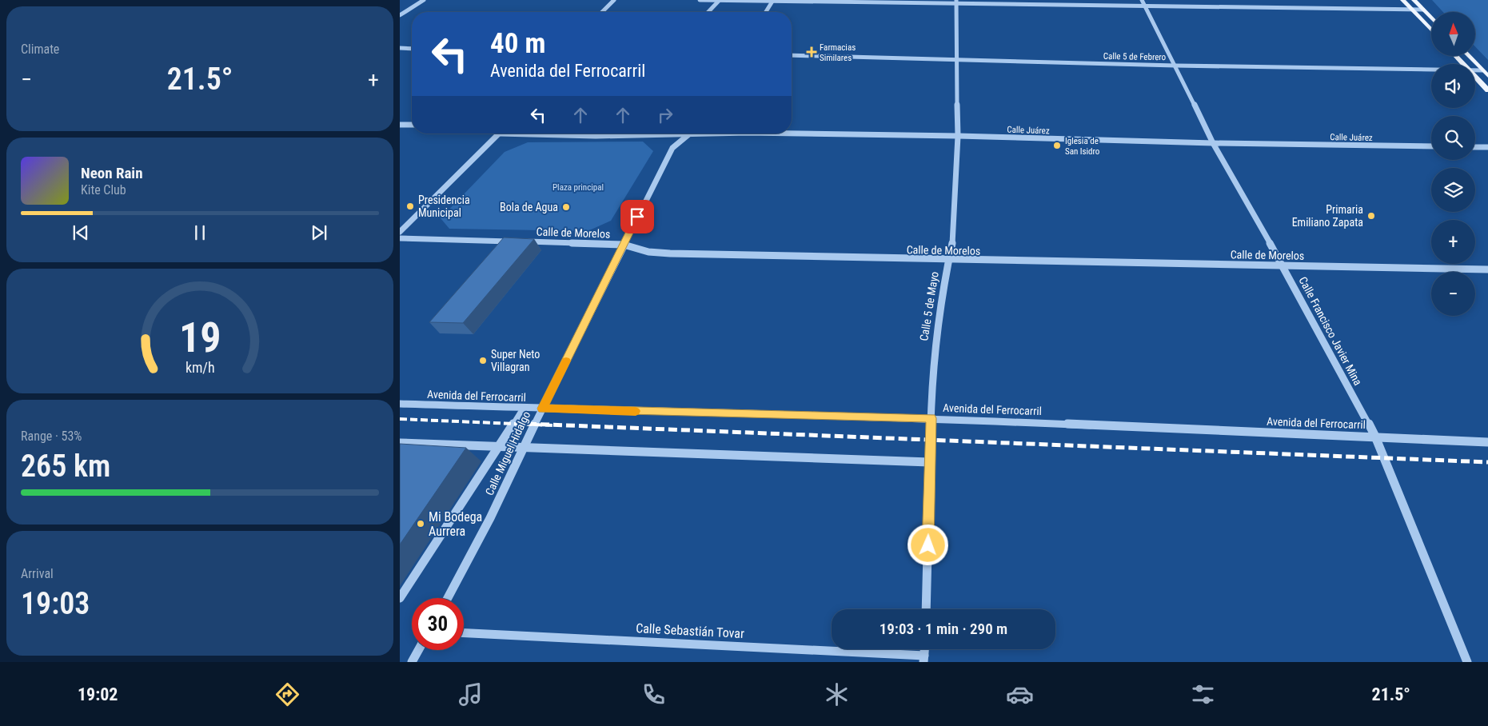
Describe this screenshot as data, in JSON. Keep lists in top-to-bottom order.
{
  "streets": {
    "street": [
      "Calle 5 de Febrero",
      "Calle Juárez",
      "Calle de Morelos",
      "Calle 5 de Mayo",
      "Calle Francisco Javier Mina",
      "Avenida del Ferrocarril",
      "Calle Miguel Hidalgo",
      "Calle Sebastián Tovar"
    ]
  },
  "crossings": [
    ["Calle 5 de Febrero", "Calle 5 de Mayo"],
    ["Calle 5 de Febrero", "Calle Francisco Javier Mina"],
    ["Calle Juárez", "Calle 5 de Mayo"],
    ["Calle Juárez", "Calle Francisco Javier Mina"],
    ["Calle Juárez", "Calle Miguel Hidalgo"],
    ["Calle de Morelos", "Calle 5 de Mayo"],
    ["Calle de Morelos", "Calle Francisco Javier Mina"],
    ["Calle de Morelos", "Calle Miguel Hidalgo"],
    ["Calle 5 de Mayo", "Avenida del Ferrocarril"],
    ["Calle Francisco Javier Mina", "Avenida del Ferrocarril"],
    ["Avenida del Ferrocarril", "Calle Miguel Hidalgo"]
  ],
  "parks": ["Plaza principal"],
  "places": {
    "health": ["Farmacias Similares"],
    "other": [
      "Iglesia de San Isidro",
      "Presidencia Municipal",
      "Bola de Agua",
      "Primaria Emiliano Zapata",
      "Super Neto Villagran",
      "Mi Bodega Aurrera"
    ]
  },
  "north": "top",
  "page": {
    "tile": [
      "Climate",
      ["Range · 53%", "265 km"],
      ["Arrival", "19:03"]
    ],
    "map_buttons": ["+", "−"],
    "turn": ["40 m", "Avenida del Ferrocarril"],
    "heat": ["−", "21.5°", "+"],
    "song": ["Neon Rain", "Kite Club"],
    "limit": "30",
    "trip": "19:03 · 1 min · 290 m",
    "tabs": ["19:02", "21.5°"],
    "gauge": ["19", "km/h"]
  }
}
